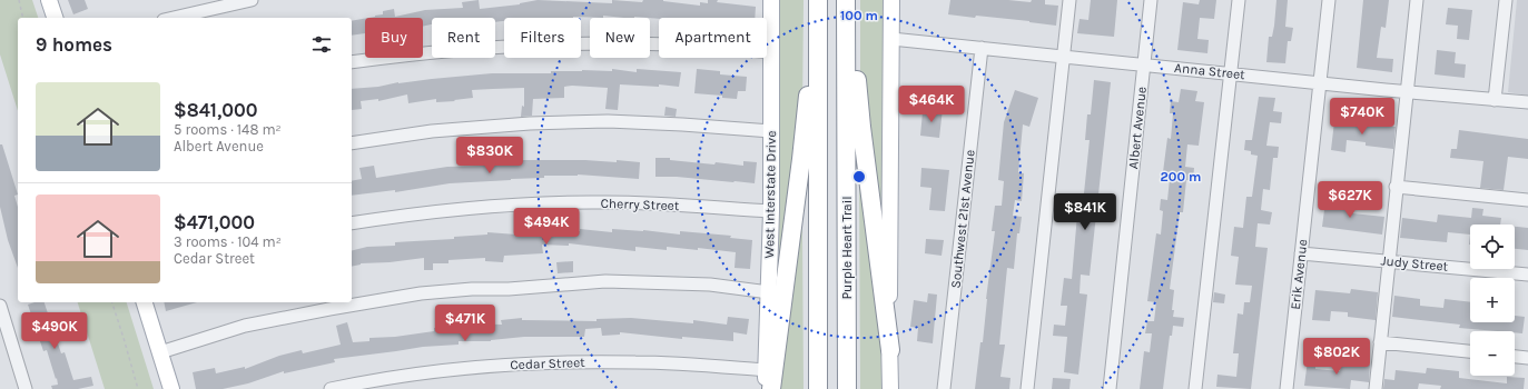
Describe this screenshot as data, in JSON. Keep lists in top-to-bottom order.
{
  "streets": {
    "highway": ["Purple Heart Trail"],
    "main road": ["West Interstate Drive"],
    "street": [
      "Anna Street",
      "Albert Avenue",
      "Cherry Street",
      "Southwest 21st Avenue",
      "Judy Street",
      "Erik Avenue",
      "Cedar Street"
    ]
  },
  "crossings": [
    ["Anna Street", "Albert Avenue"],
    ["Anna Street", "Southwest 21st Avenue"],
    ["Anna Street", "Erik Avenue"],
    ["West Interstate Drive", "Cherry Street"],
    ["West Interstate Drive", "Cedar Street"],
    ["Judy Street", "Erik Avenue"]
  ],
  "page": {
    "chip": [
      "Buy",
      "Rent",
      "Filters",
      "New",
      "Apartment"
    ],
    "heading": "9 homes",
    "list": [
      {
        "name": "$841,000",
        "note": "5 rooms · 148 m² · Albert Avenue"
      },
      {
        "name": "$471,000",
        "note": "3 rooms · 104 m² · Cedar Street"
      }
    ],
    "price": [
      "$464K",
      "$740K",
      "$830K",
      "$627K",
      "$841K",
      "$494K",
      "$471K",
      "$490K",
      "$802K"
    ],
    "map_buttons": ["+", "−"]
  },
  "rings": ["100 m", "200 m"]
}
